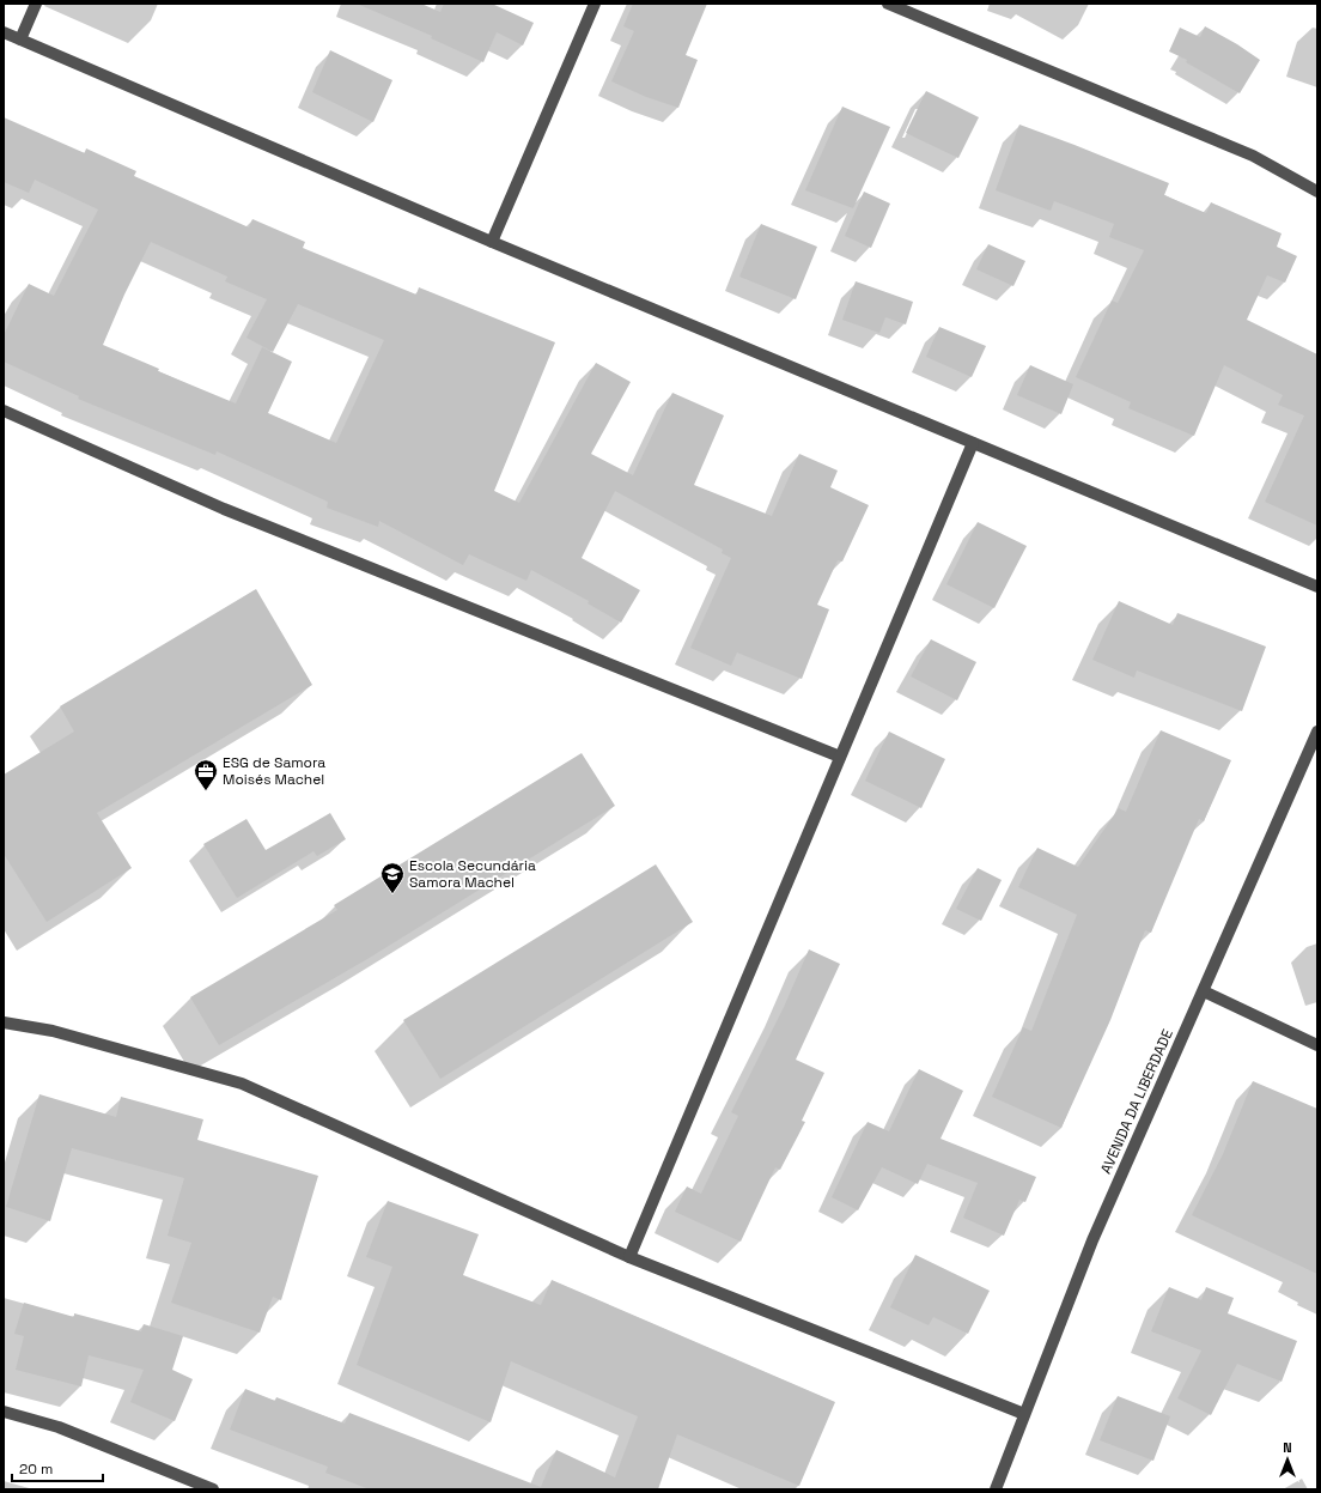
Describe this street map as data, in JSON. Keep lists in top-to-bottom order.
{
  "streets": {
    "street": ["AVENIDA DA LIBERDADE"]
  },
  "places": {
    "office": ["ESG de Samora Moisés Machel"],
    "school or university": ["Escola Secundária Samora Machel"]
  },
  "scale_bar": "20 m",
  "north": "top"
}
